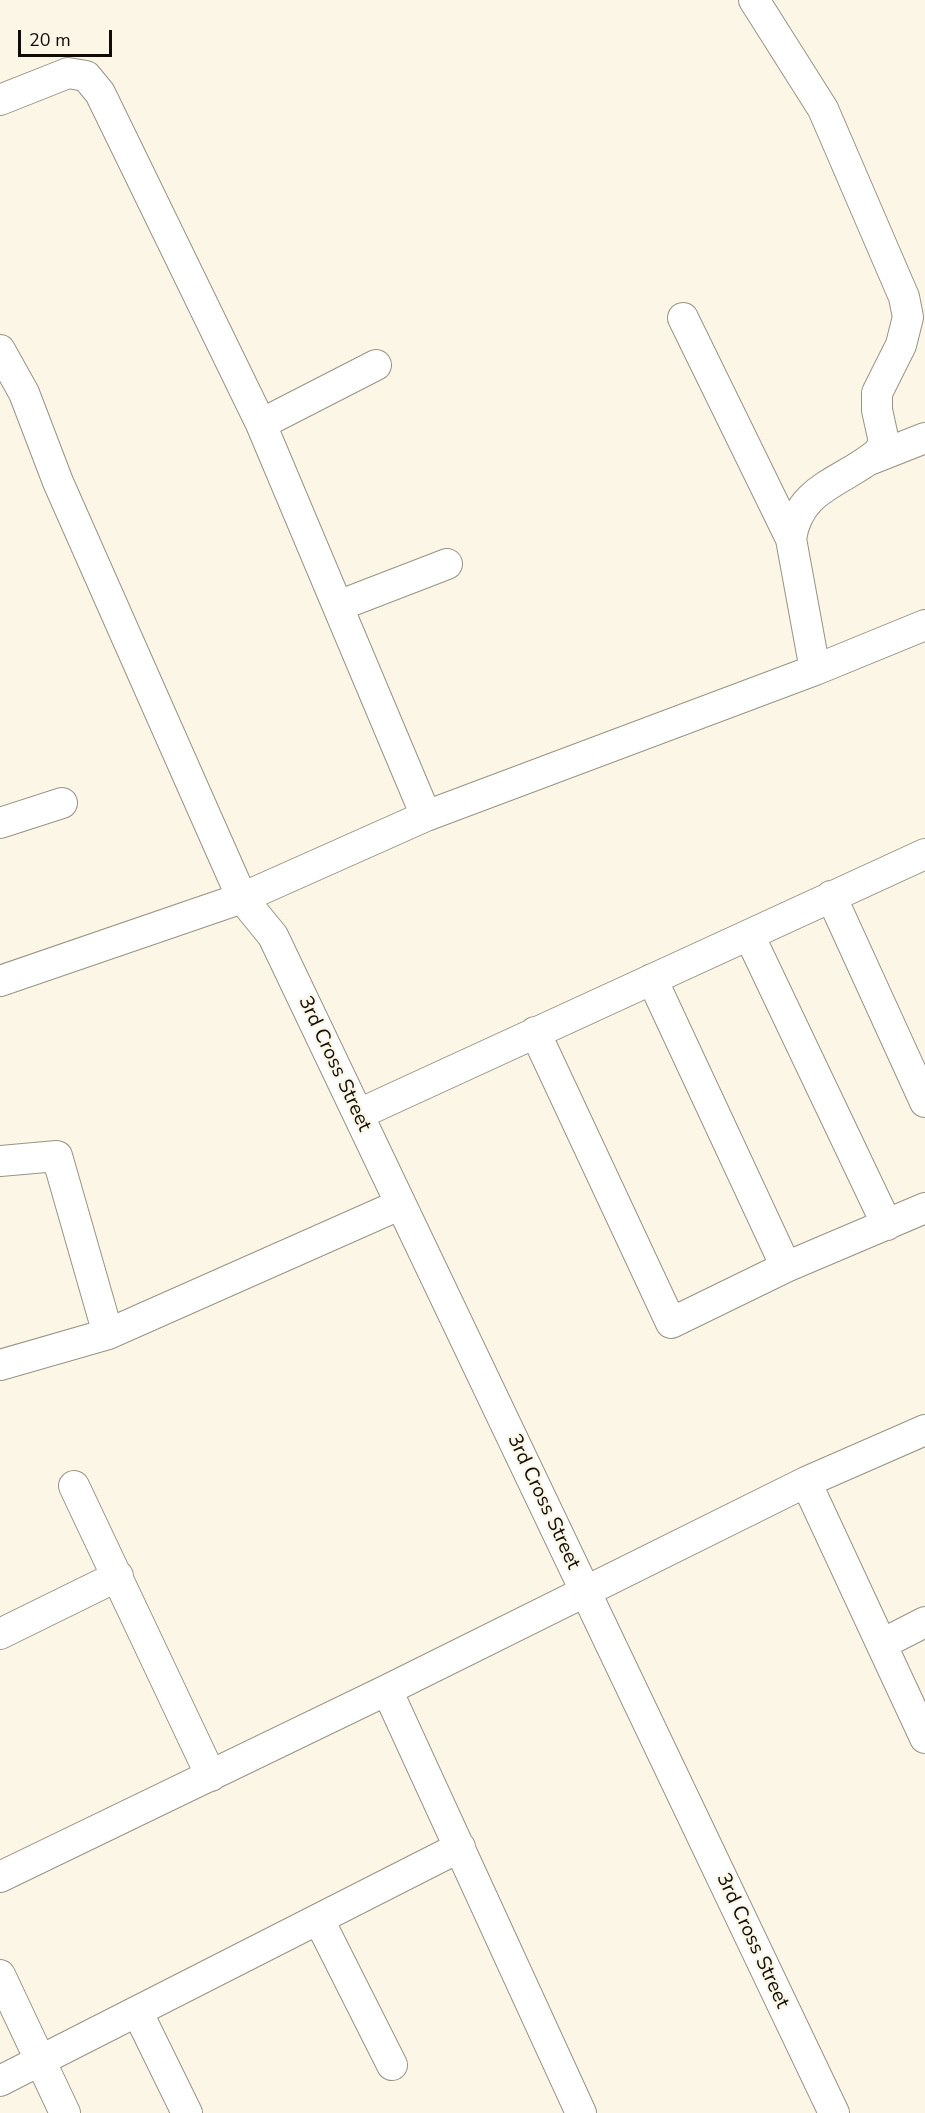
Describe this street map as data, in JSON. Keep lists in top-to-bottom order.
{
  "streets": {
    "street": ["3rd Cross Street"]
  },
  "scale_bar": "20 m"
}
